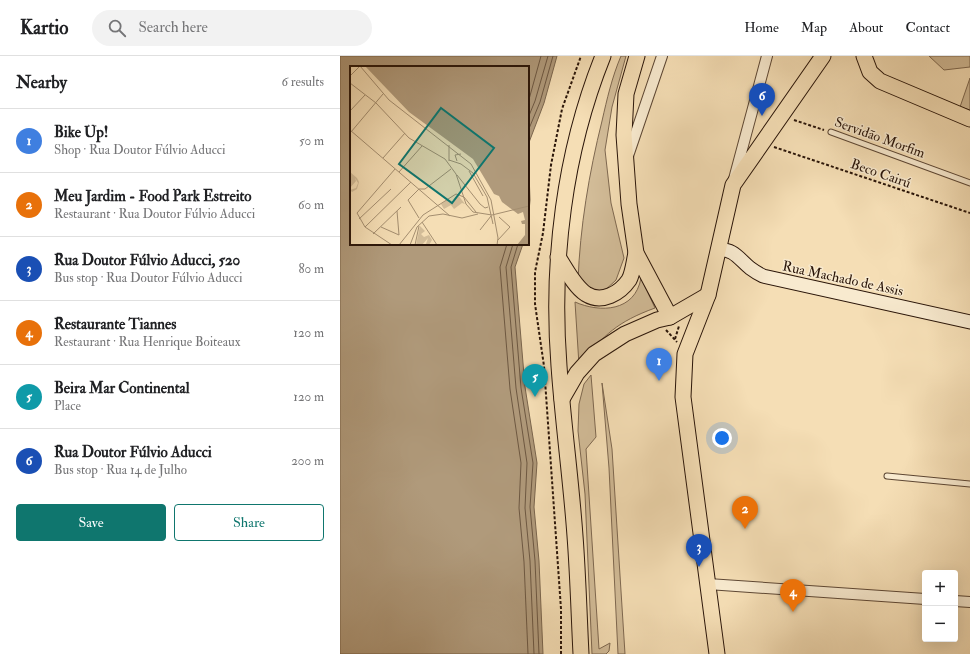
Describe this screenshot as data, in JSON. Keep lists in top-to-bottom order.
{
  "streets": {
    "street": ["Rua Machado de Assis"],
    "lane": ["Servidão Morfim"],
    "path": ["Beco Cairú"]
  },
  "page": {
    "header": "Kartio",
    "search": "Search here",
    "nav": [
      "Home",
      "Map",
      "About",
      "Contact"
    ],
    "heading": ["Nearby", "6 results"],
    "pins": [
      "6",
      "1",
      "5",
      "2",
      "3",
      "4"
    ],
    "list": [
      {
        "mark": "1",
        "name": "Bike Up!",
        "note": "Shop · Rua Doutor Fúlvio Aducci",
        "value": "50 m"
      },
      {
        "mark": "2",
        "name": "Meu Jardim - Food Park Estreito",
        "note": "Restaurant · Rua Doutor Fúlvio Aducci",
        "value": "60 m"
      },
      {
        "mark": "3",
        "name": "Rua Doutor Fúlvio Aducci, 520",
        "note": "Bus stop · Rua Doutor Fúlvio Aducci",
        "value": "80 m"
      },
      {
        "mark": "4",
        "name": "Restaurante Tiannes",
        "note": "Restaurant · Rua Henrique Boiteaux",
        "value": "120 m"
      },
      {
        "mark": "5",
        "name": "Beira Mar Continental",
        "note": "Place",
        "value": "120 m"
      },
      {
        "mark": "6",
        "name": "Rua Doutor Fúlvio Aducci",
        "note": "Bus stop · Rua 14 de Julho",
        "value": "200 m"
      }
    ],
    "buttons": ["Save", "Share"],
    "map_buttons": ["+", "−"]
  }
}
